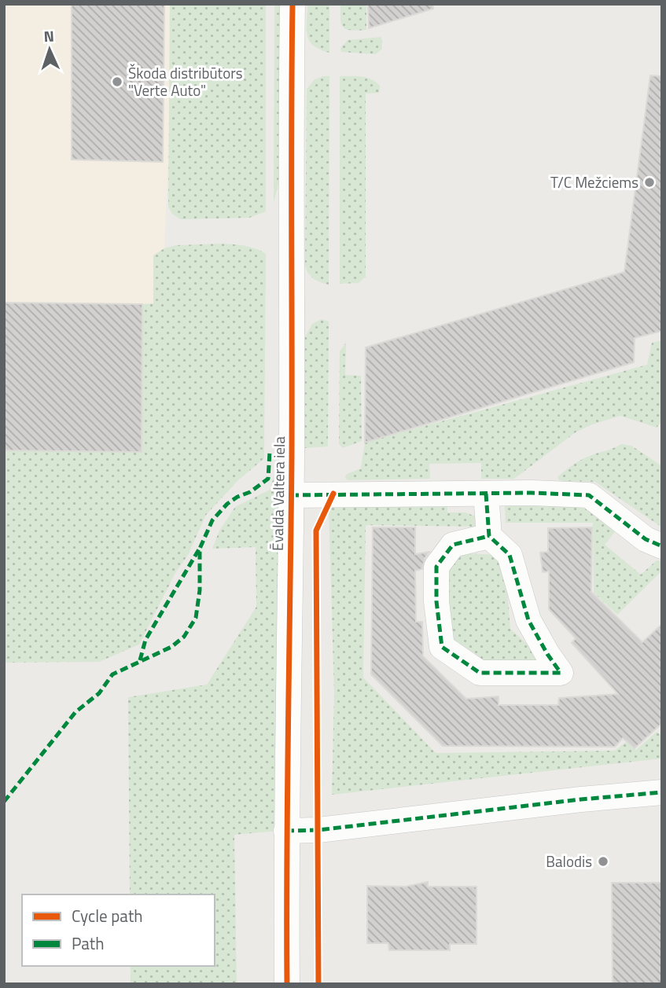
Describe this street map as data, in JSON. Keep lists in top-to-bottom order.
{
  "streets": {
    "street": ["Ēvalda Valtera iela"]
  },
  "places": ["Škoda distribūtors \"Verte Auto\"", "T/C Mežciems", "Balodis"],
  "legend": ["Cycle path", "Path"],
  "north": "top"
}
